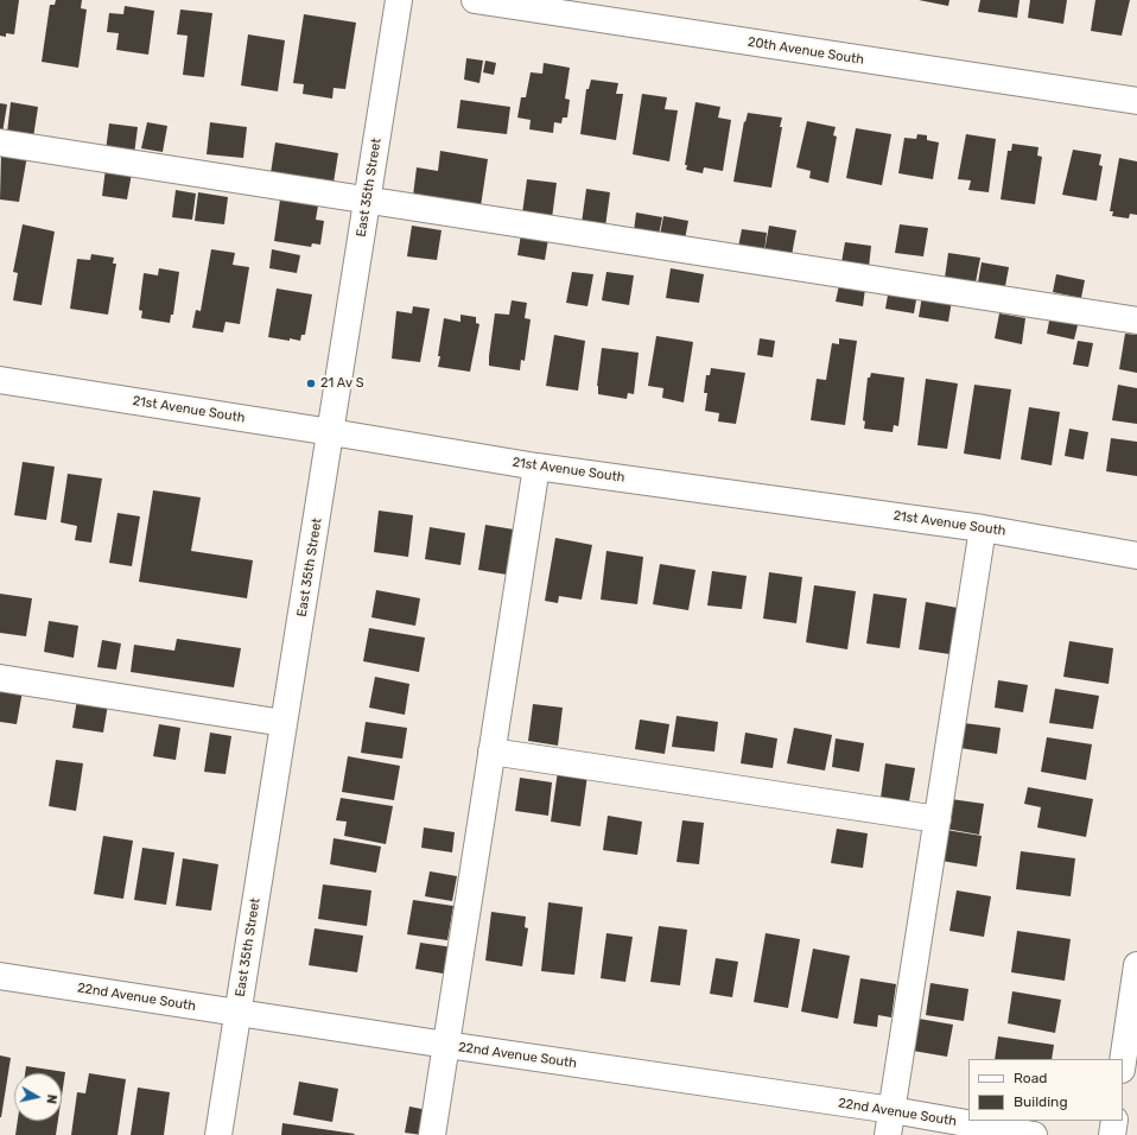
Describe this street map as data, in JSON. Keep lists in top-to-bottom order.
{
  "streets": {
    "street": [
      "20th Avenue South",
      "East 35th Street",
      "21st Avenue South",
      "22nd Avenue South"
    ]
  },
  "crossings": [
    ["East 35th Street", "21st Avenue South"],
    ["East 35th Street", "22nd Avenue South"]
  ],
  "places": ["21 Av S"],
  "legend": ["Road", "Building"],
  "north": "right"
}
